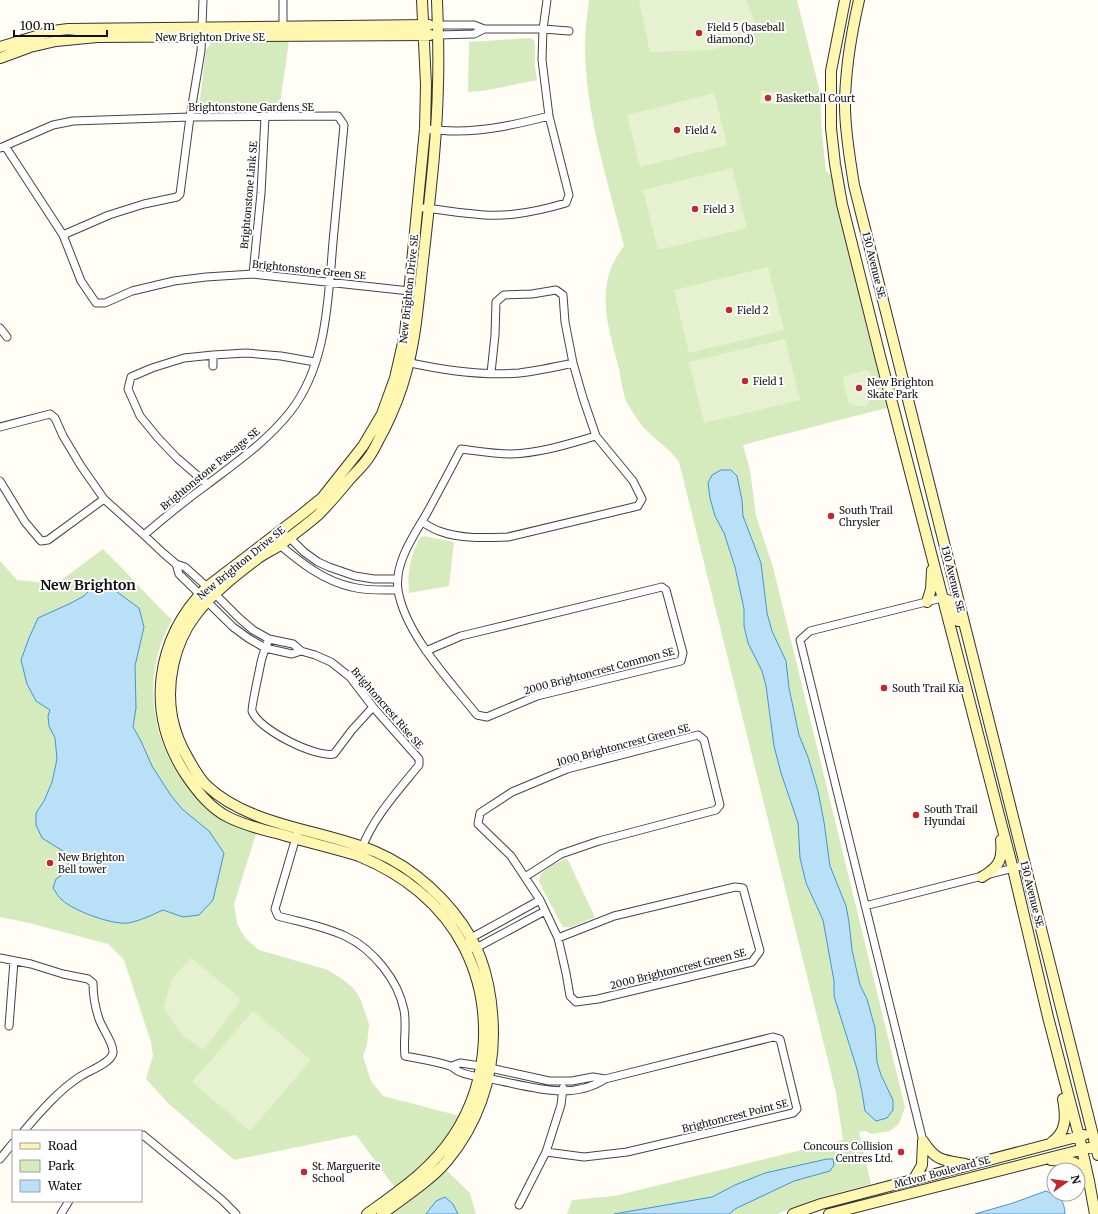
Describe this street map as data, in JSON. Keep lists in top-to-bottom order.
{
  "streets": {
    "street": [
      "New Brighton Drive SE",
      "Brightonstone Gardens SE",
      "Brightonstone Link SE",
      "130 Avenue SE",
      "Brightonstone Green SE",
      "Brightonstone Passage SE",
      "2000 Brightoncrest Common SE",
      "Brightoncrest Rise SE",
      "1000 Brightoncrest Green SE",
      "2000 Brightoncrest Green SE",
      "Brightoncrest Point SE",
      "McIvor Boulevard SE"
    ]
  },
  "crossings": [
    ["New Brighton Drive SE", "Brightonstone Green SE"],
    ["New Brighton Drive SE", "Brightoncrest Rise SE"],
    ["New Brighton Drive SE", "Brightoncrest Point SE"],
    ["Brightonstone Gardens SE", "Brightonstone Link SE"],
    ["Brightonstone Gardens SE", "Brightonstone Green SE"],
    ["Brightonstone Gardens SE", "Brightonstone Passage SE"],
    ["Brightonstone Link SE", "Brightonstone Green SE"],
    ["130 Avenue SE", "McIvor Boulevard SE"],
    ["Brightonstone Green SE", "Brightonstone Passage SE"],
    ["1000 Brightoncrest Green SE", "2000 Brightoncrest Green SE"]
  ],
  "districts": ["New Brighton"],
  "places": [
    "Field 5 (baseball diamond)",
    "Basketball Court",
    "Field 4",
    "Field 3",
    "Field 2",
    "Field 1",
    "New Brighton Skate Park",
    "South Trail Chrysler",
    "South Trail Kia",
    "South Trail Hyundai",
    "New Brighton Bell tower",
    "Concours Collision Centres Ltd.",
    "St. Marguerite School"
  ],
  "legend": ["Road", "Park", "Water"],
  "scale_bar": "100 m",
  "north": "right"
}
